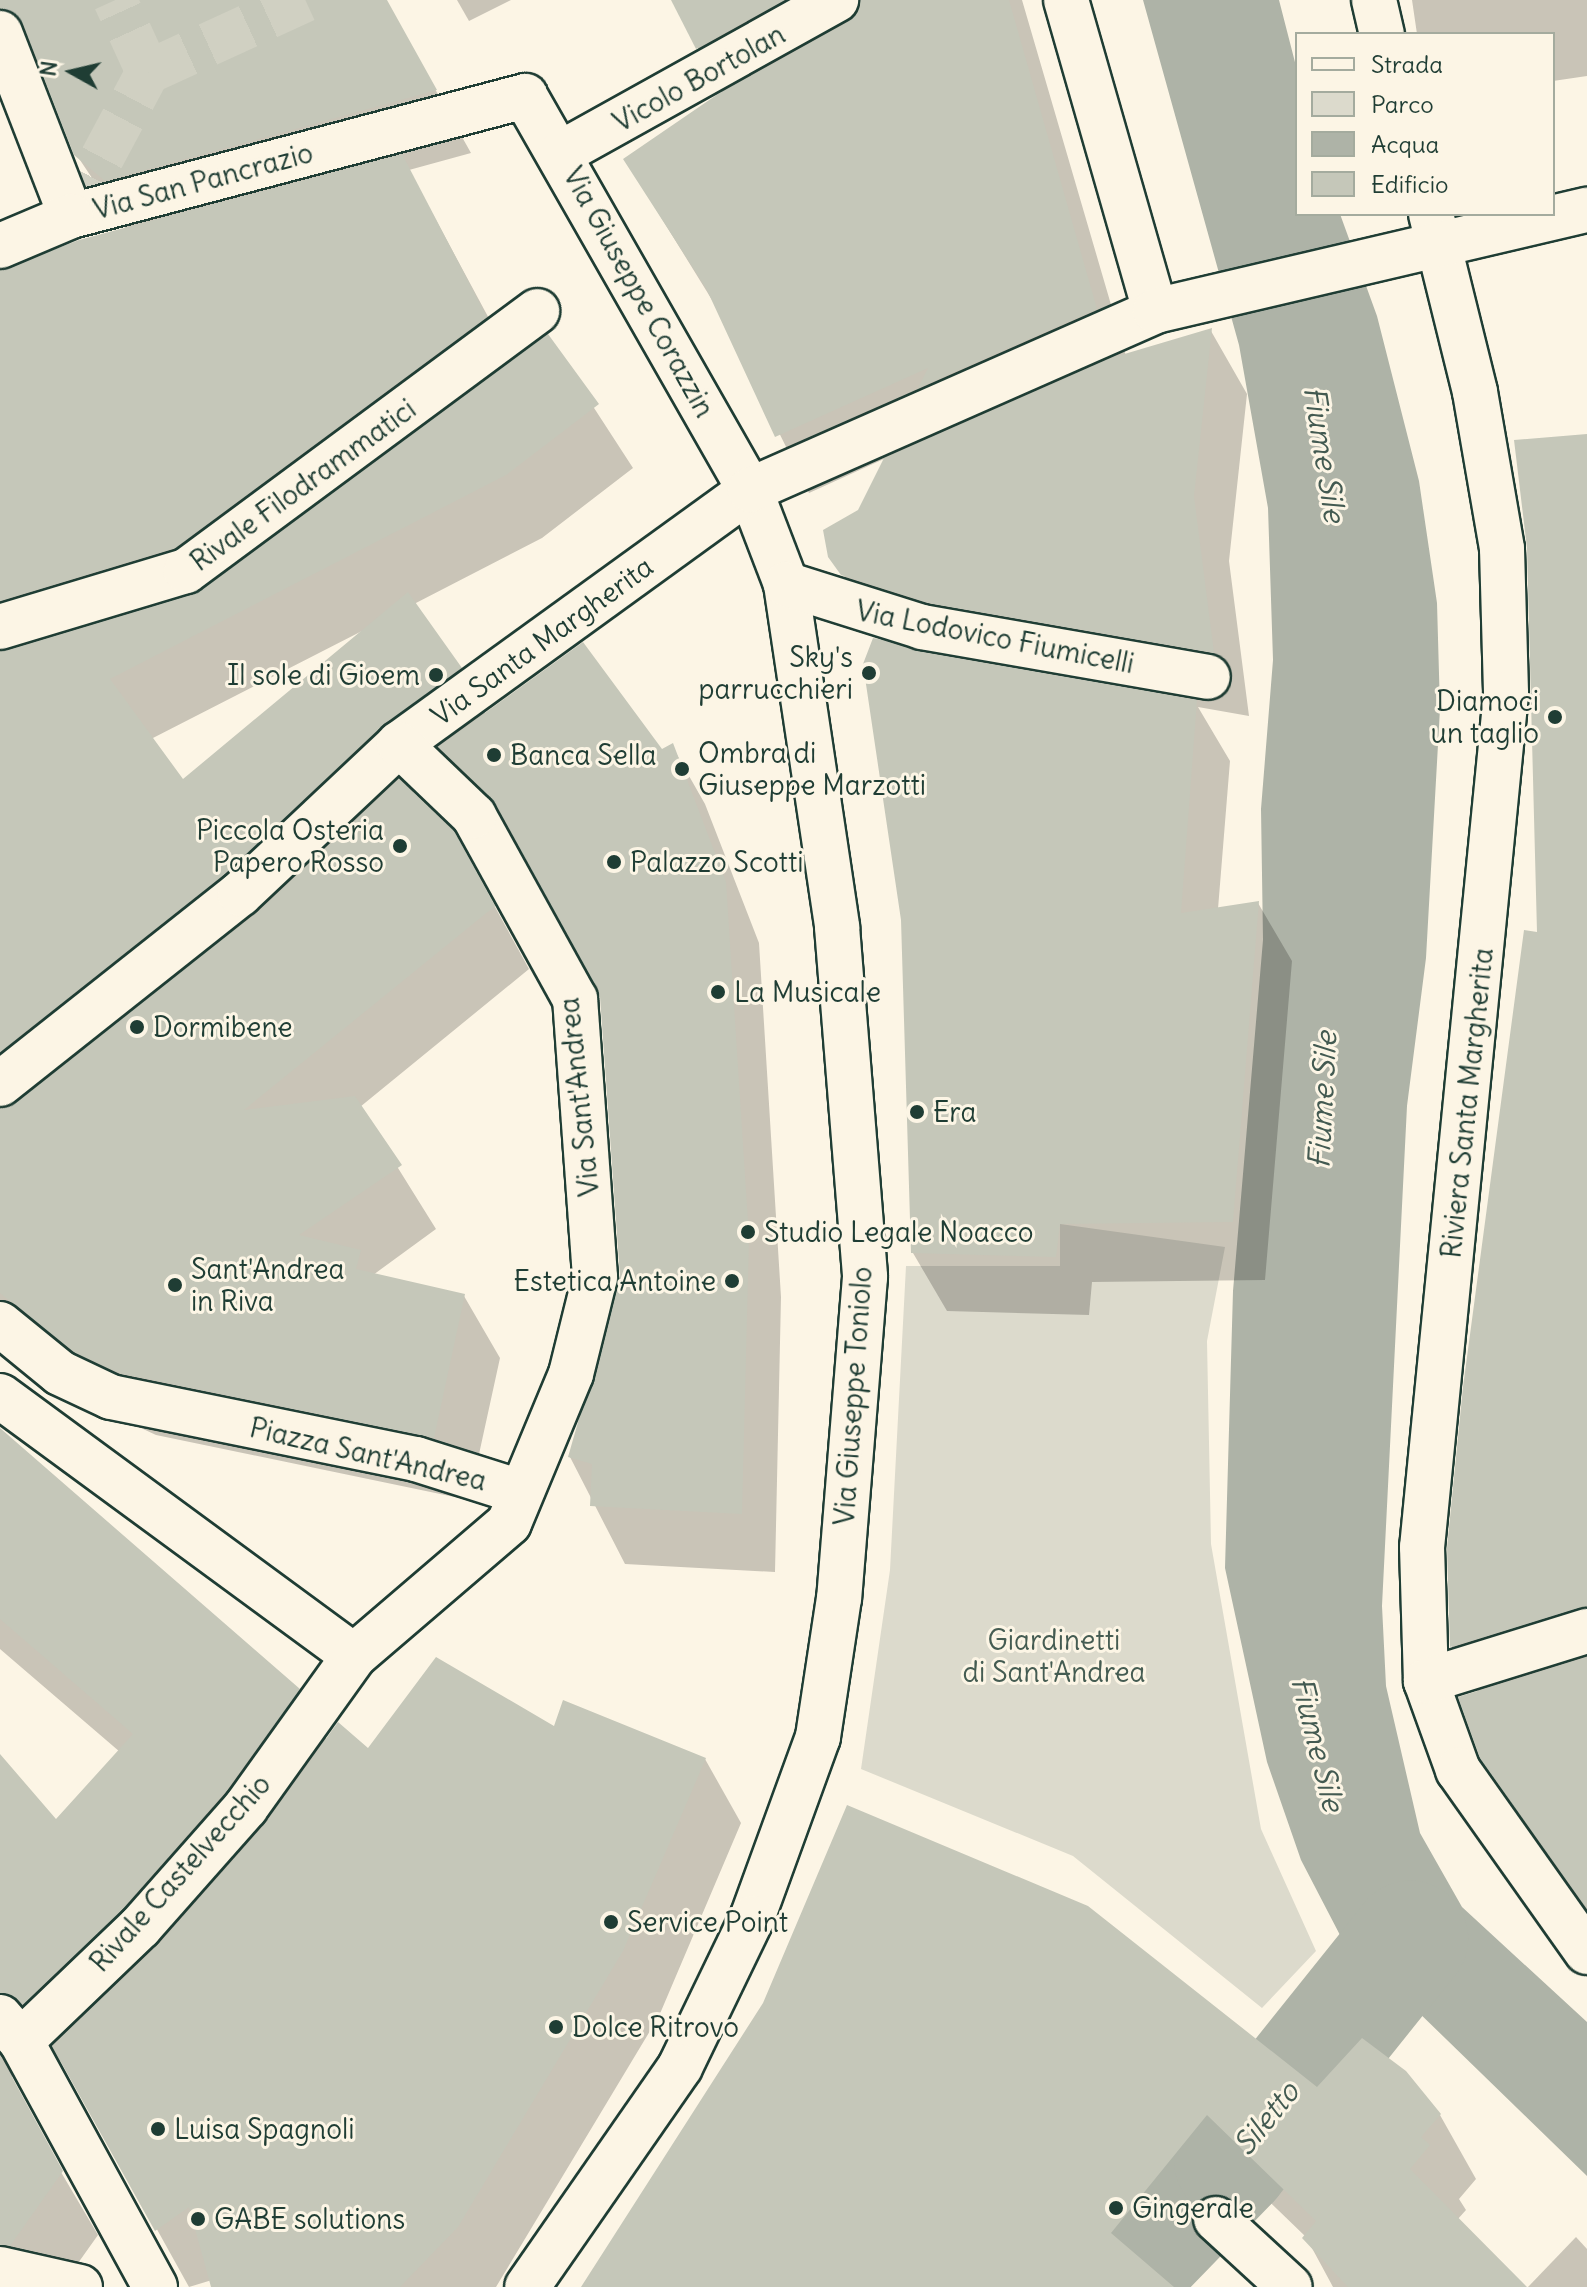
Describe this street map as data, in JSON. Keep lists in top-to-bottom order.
{
  "streets": {
    "street": [
      "Vicolo Bortolan",
      "Via San Pancrazio",
      "Via Giuseppe Corazzin",
      "Rivale Filodrammatici",
      "Via Lodovico Fiumicelli",
      "Via Santa Margherita",
      "Via Sant'Andrea",
      "Riviera Santa Margherita",
      "Via Giuseppe Toniolo",
      "Piazza Sant'Andrea",
      "Rivale Castelvecchio"
    ]
  },
  "crossings": [
    ["Vicolo Bortolan", "Via Giuseppe Corazzin"],
    ["Via San Pancrazio", "Via Giuseppe Corazzin"],
    ["Via Giuseppe Corazzin", "Via Santa Margherita"],
    ["Via Giuseppe Corazzin", "Via Giuseppe Toniolo"],
    ["Via Lodovico Fiumicelli", "Via Giuseppe Toniolo"],
    ["Via Santa Margherita", "Via Sant'Andrea"],
    ["Via Santa Margherita", "Riviera Santa Margherita"],
    ["Via Santa Margherita", "Via Giuseppe Toniolo"],
    ["Via Sant'Andrea", "Piazza Sant'Andrea"],
    ["Piazza Sant'Andrea", "Rivale Castelvecchio"]
  ],
  "water": ["Fiume Sile", "Siletto"],
  "parks": ["Giardinetti di Sant'Andrea"],
  "places": [
    "Sky's parrucchieri",
    "Il sole di Gioem",
    "Diamoci un taglio",
    "Banca Sella",
    "Ombra di Giuseppe Marzotti",
    "Piccola Osteria Papero Rosso",
    "Palazzo Scotti",
    "La Musicale",
    "Dormibene",
    "Era",
    "Studio Legale Noacco",
    "Estetica Antoine",
    "Sant'Andrea in Riva",
    "Service Point",
    "Dolce Ritrovo",
    "Luisa Spagnoli",
    "Gingerale",
    "GABE solutions"
  ],
  "legend": [
    "Strada",
    "Parco",
    "Acqua",
    "Edificio"
  ],
  "north": "left"
}
